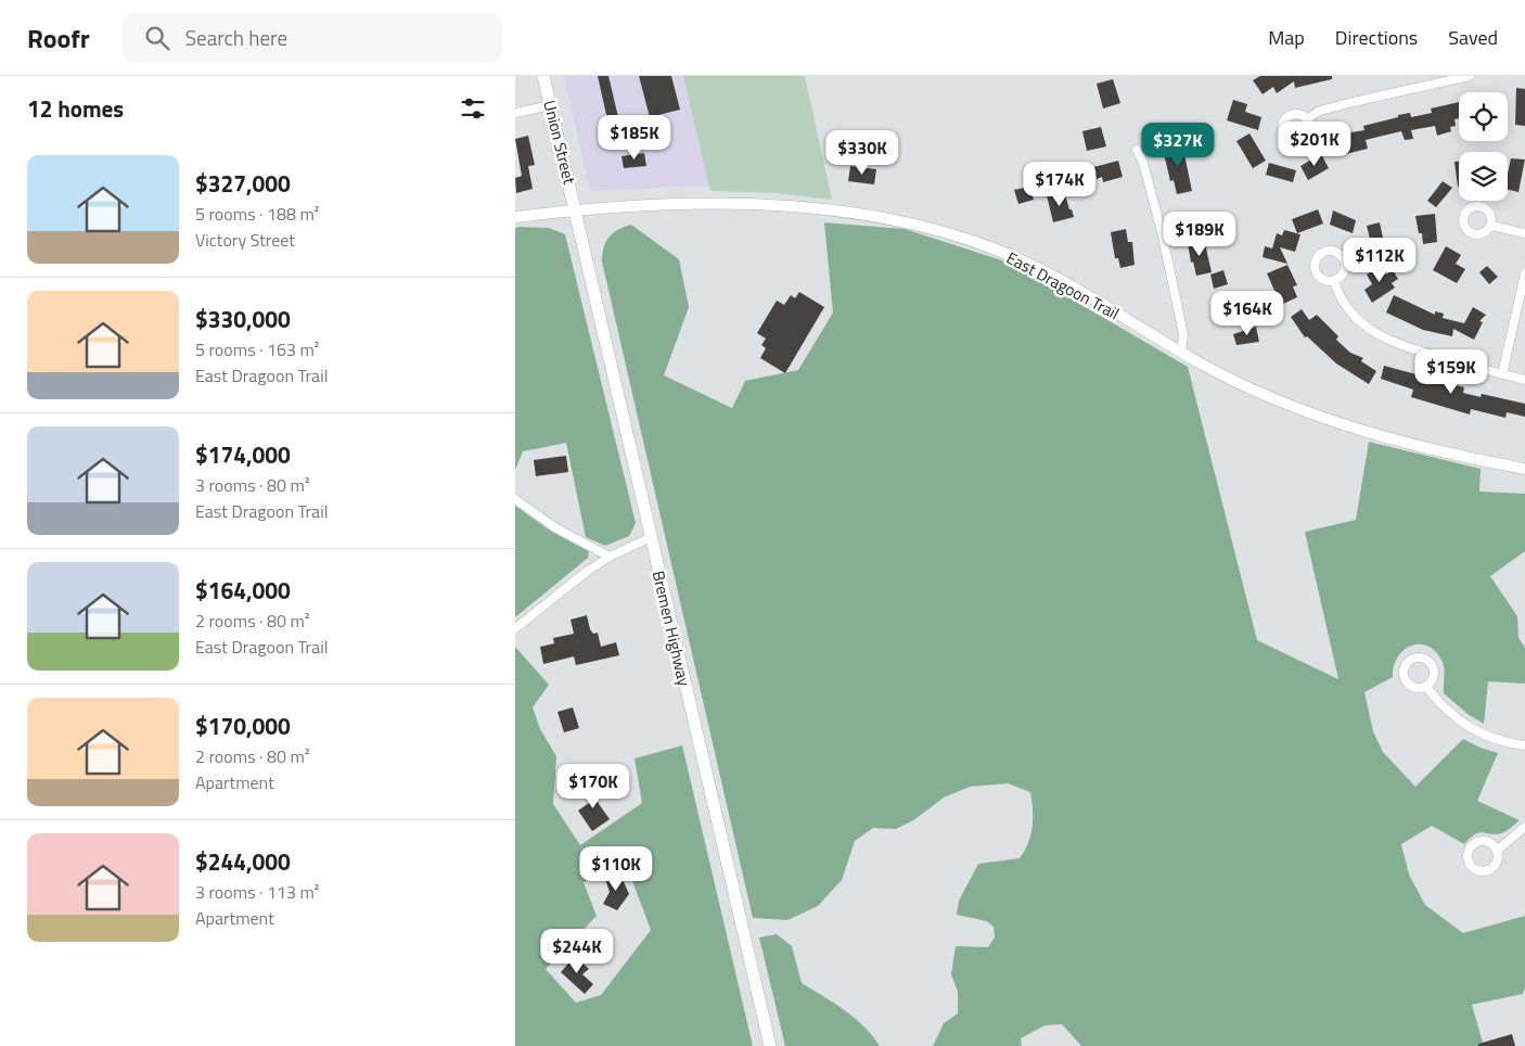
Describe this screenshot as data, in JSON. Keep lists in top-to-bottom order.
{
  "streets": {
    "main road": ["Union Street", "Bremen Highway"],
    "street": ["East Dragoon Trail"]
  },
  "crossings": [
    ["Union Street", "East Dragoon Trail"],
    ["Union Street", "Bremen Highway"],
    ["East Dragoon Trail", "Bremen Highway"]
  ],
  "page": {
    "header": "Roofr",
    "search": "Search here",
    "nav": ["Map", "Directions", "Saved"],
    "heading": "12 homes",
    "price": [
      "$185K",
      "$201K",
      "$327K",
      "$330K",
      "$174K",
      "$189K",
      "$112K",
      "$164K",
      "$159K",
      "$170K",
      "$110K",
      "$244K"
    ],
    "list": [
      {
        "name": "$327,000",
        "note": "5 rooms · 188 m² · Victory Street"
      },
      {
        "name": "$330,000",
        "note": "5 rooms · 163 m² · East Dragoon Trail"
      },
      {
        "name": "$174,000",
        "note": "3 rooms · 80 m² · East Dragoon Trail"
      },
      {
        "name": "$164,000",
        "note": "2 rooms · 80 m² · East Dragoon Trail"
      },
      {
        "name": "$170,000",
        "note": "2 rooms · 80 m² · Apartment"
      },
      {
        "name": "$244,000",
        "note": "3 rooms · 113 m² · Apartment"
      }
    ]
  }
}
